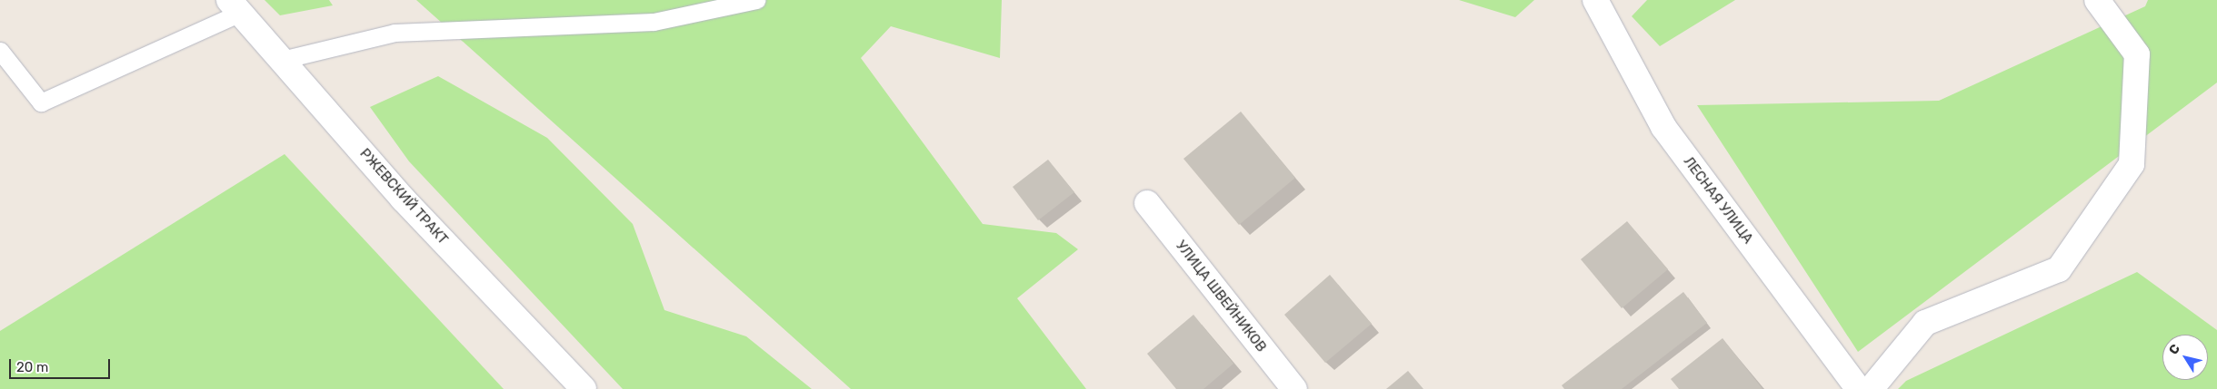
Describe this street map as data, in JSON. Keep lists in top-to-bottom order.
{
  "streets": {
    "street": ["РЖЕВСКИЙ ТРАКТ", "ЛЕСНАЯ УЛИЦА", "УЛИЦА ШВЕЙНИКОВ"]
  },
  "scale_bar": "20 m",
  "north": "top left"
}
